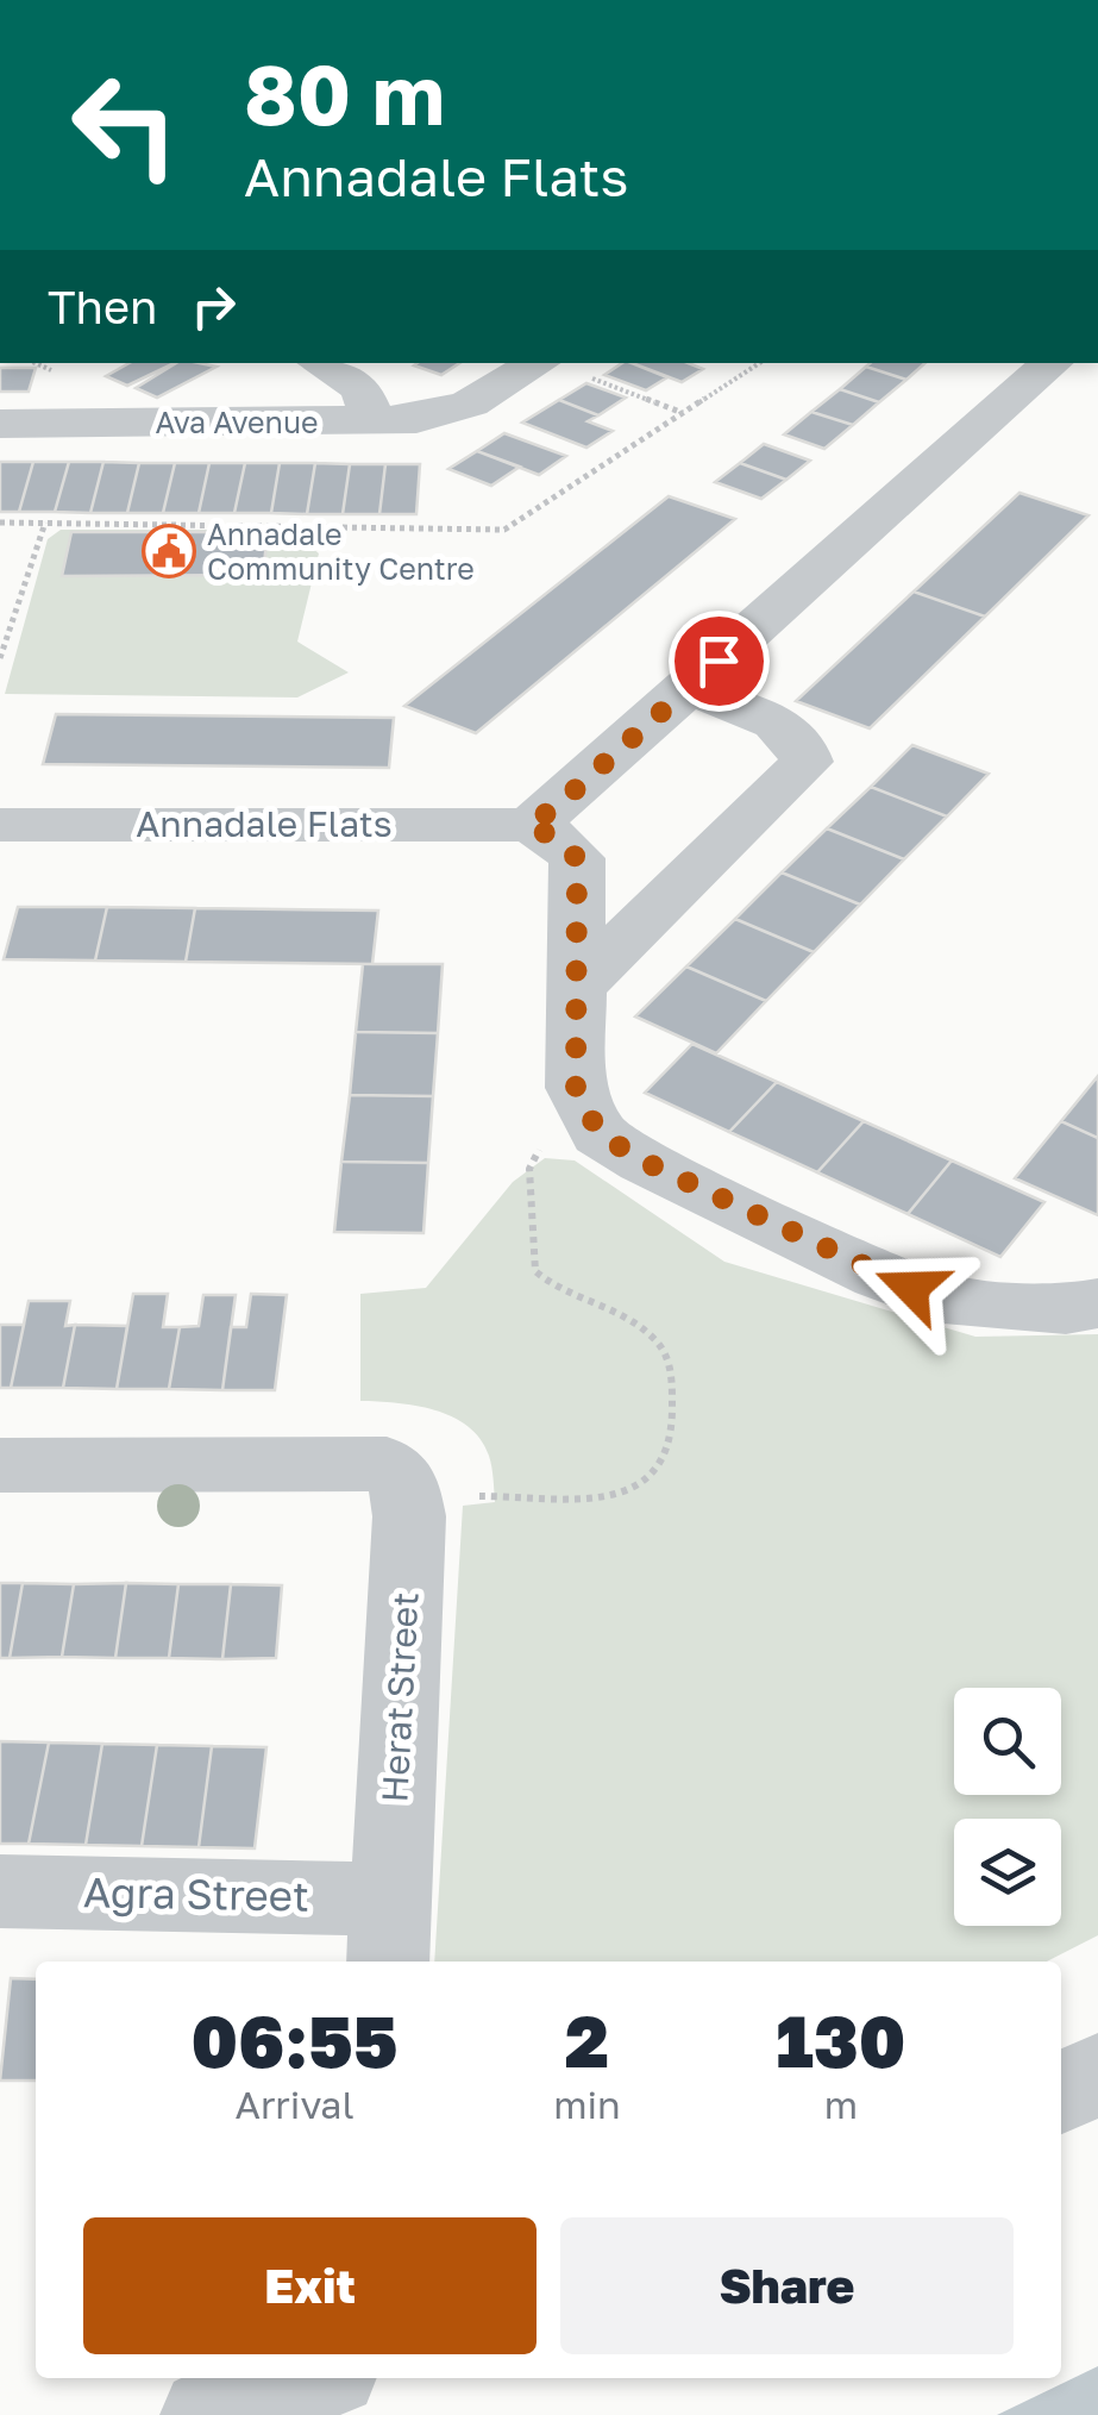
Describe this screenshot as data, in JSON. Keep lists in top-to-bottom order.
{
  "streets": {
    "street": [
      "Ava Avenue",
      "Annadale Flats",
      "Herat Street",
      "Agra Street"
    ]
  },
  "crossings": [
    ["Herat Street", "Agra Street"]
  ],
  "places": {
    "public building": ["Annadale Community Centre"]
  },
  "page": {
    "turn": ["80 m", "Annadale Flats"],
    "then": "Then",
    "eta": [
      "06:55",
      "Arrival",
      "2",
      "min",
      "130",
      "m"
    ],
    "buttons": ["Exit", "Share"]
  }
}
